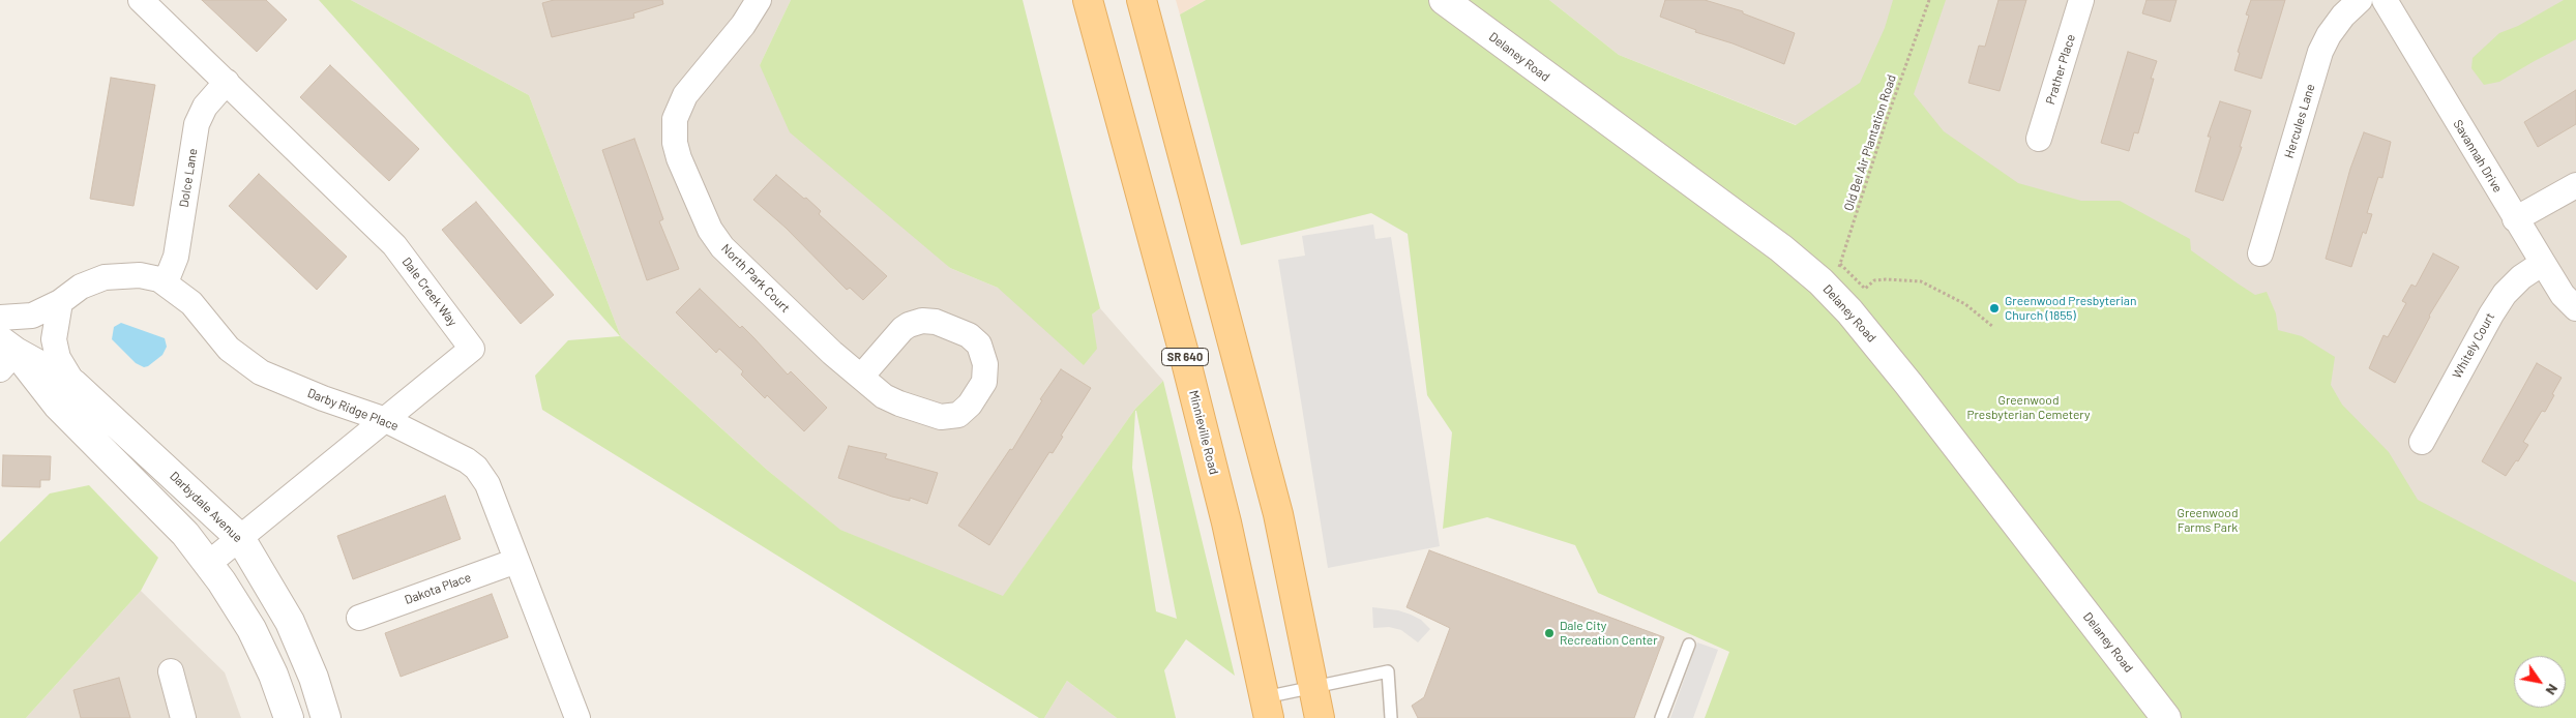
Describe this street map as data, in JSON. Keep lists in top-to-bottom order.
{
  "streets": {
    "main road": ["SR 640", "Minnieville Road"],
    "street": [
      "Delaney Road",
      "Prather Place",
      "Hercules Lane",
      "Savannah Drive",
      "Dolce Lane",
      "North Park Court",
      "Dale Creek Way",
      "Whitely Court",
      "Darby Ridge Place",
      "Darbydale Avenue",
      "Dakota Place"
    ],
    "path": ["Old Bel Air Plantation Road"]
  },
  "crossings": [
    ["Delaney Road", "Old Bel Air Plantation Road"],
    ["Savannah Drive", "Whitely Court"],
    ["Dolce Lane", "Dale Creek Way"],
    ["Dolce Lane", "Darby Ridge Place"],
    ["Dale Creek Way", "Darby Ridge Place"],
    ["Dale Creek Way", "Darbydale Avenue"],
    ["Darby Ridge Place", "Dakota Place"]
  ],
  "parks": ["Greenwood Presbyterian Cemetery", "Greenwood Farms Park"],
  "places": ["Greenwood Presbyterian Church (1855)", "Dale City Recreation Center"],
  "north": "bottom right"
}
